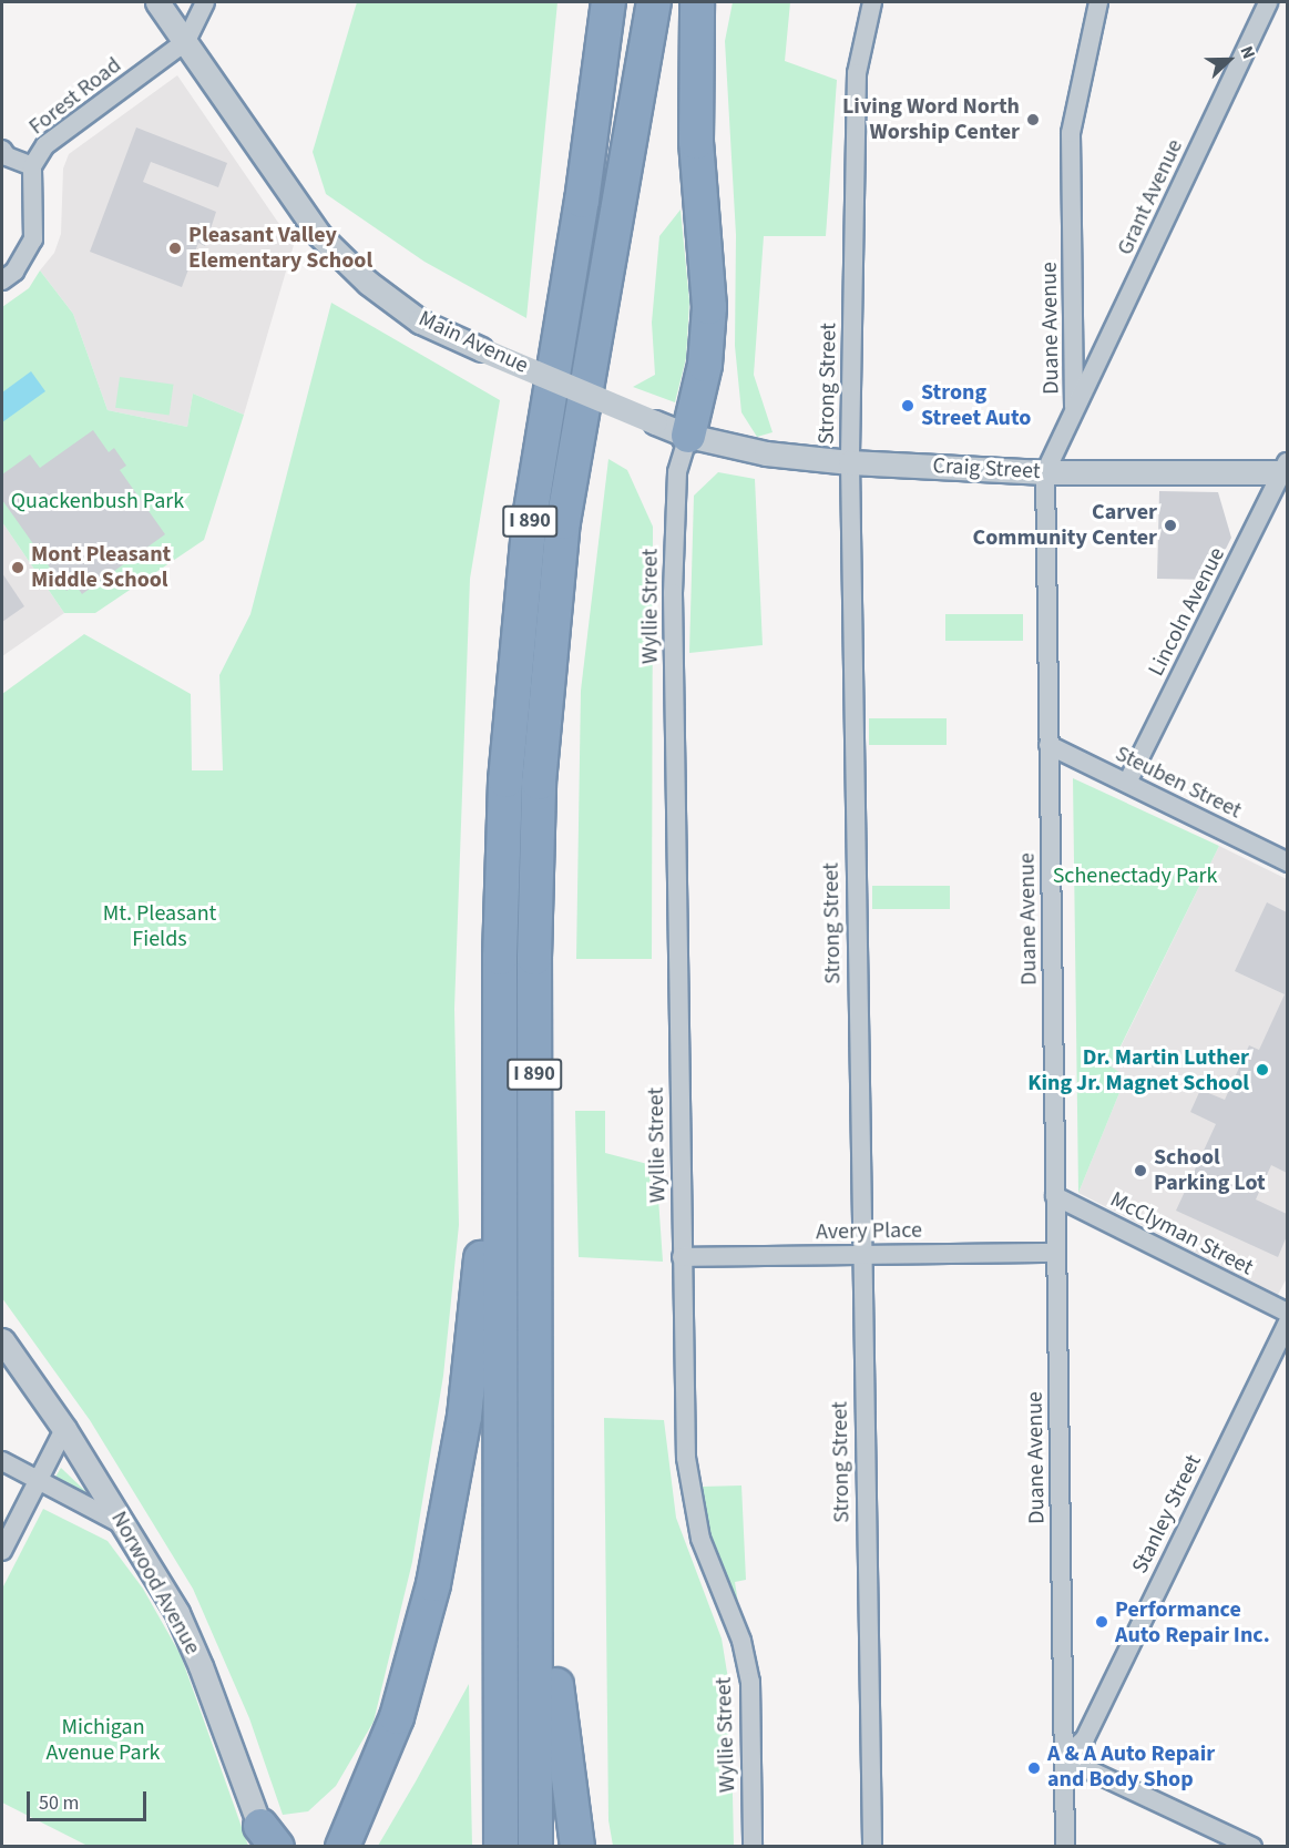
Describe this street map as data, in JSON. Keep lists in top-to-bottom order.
{
  "streets": {
    "highway": ["I 890"],
    "street": [
      "Forest Road",
      "Grant Avenue",
      "Duane Avenue",
      "Main Avenue",
      "Strong Street",
      "Craig Street",
      "Wyllie Street",
      "Lincoln Avenue",
      "Steuben Street",
      "Avery Place",
      "McClyman Street",
      "Stanley Street",
      "Norwood Avenue"
    ]
  },
  "crossings": [
    ["Forest Road", "Main Avenue"],
    ["Grant Avenue", "Duane Avenue"],
    ["Duane Avenue", "Craig Street"],
    ["Duane Avenue", "Steuben Street"],
    ["Duane Avenue", "Avery Place"],
    ["Duane Avenue", "McClyman Street"],
    ["Duane Avenue", "Stanley Street"],
    ["Main Avenue", "Craig Street"],
    ["Main Avenue", "Wyllie Street"],
    ["Strong Street", "Craig Street"],
    ["Strong Street", "Avery Place"],
    ["Craig Street", "Wyllie Street"],
    ["Craig Street", "Lincoln Avenue"],
    ["Wyllie Street", "Avery Place"],
    ["Lincoln Avenue", "Steuben Street"]
  ],
  "parks": [
    "Quackenbush Park",
    "Schenectady Park",
    "Mt. Pleasant Fields",
    "Michigan Avenue Park"
  ],
  "places": [
    "Living Word North Worship Center",
    "Pleasant Valley Elementary School",
    "Strong Street Auto",
    "Carver Community Center",
    "Mont Pleasant Middle School",
    "Dr. Martin Luther King Jr. Magnet School",
    "School Parking Lot",
    "Performance Auto Repair Inc.",
    "A & A Auto Repair and Body Shop"
  ],
  "scale_bar": "50 m",
  "north": "right"
}
